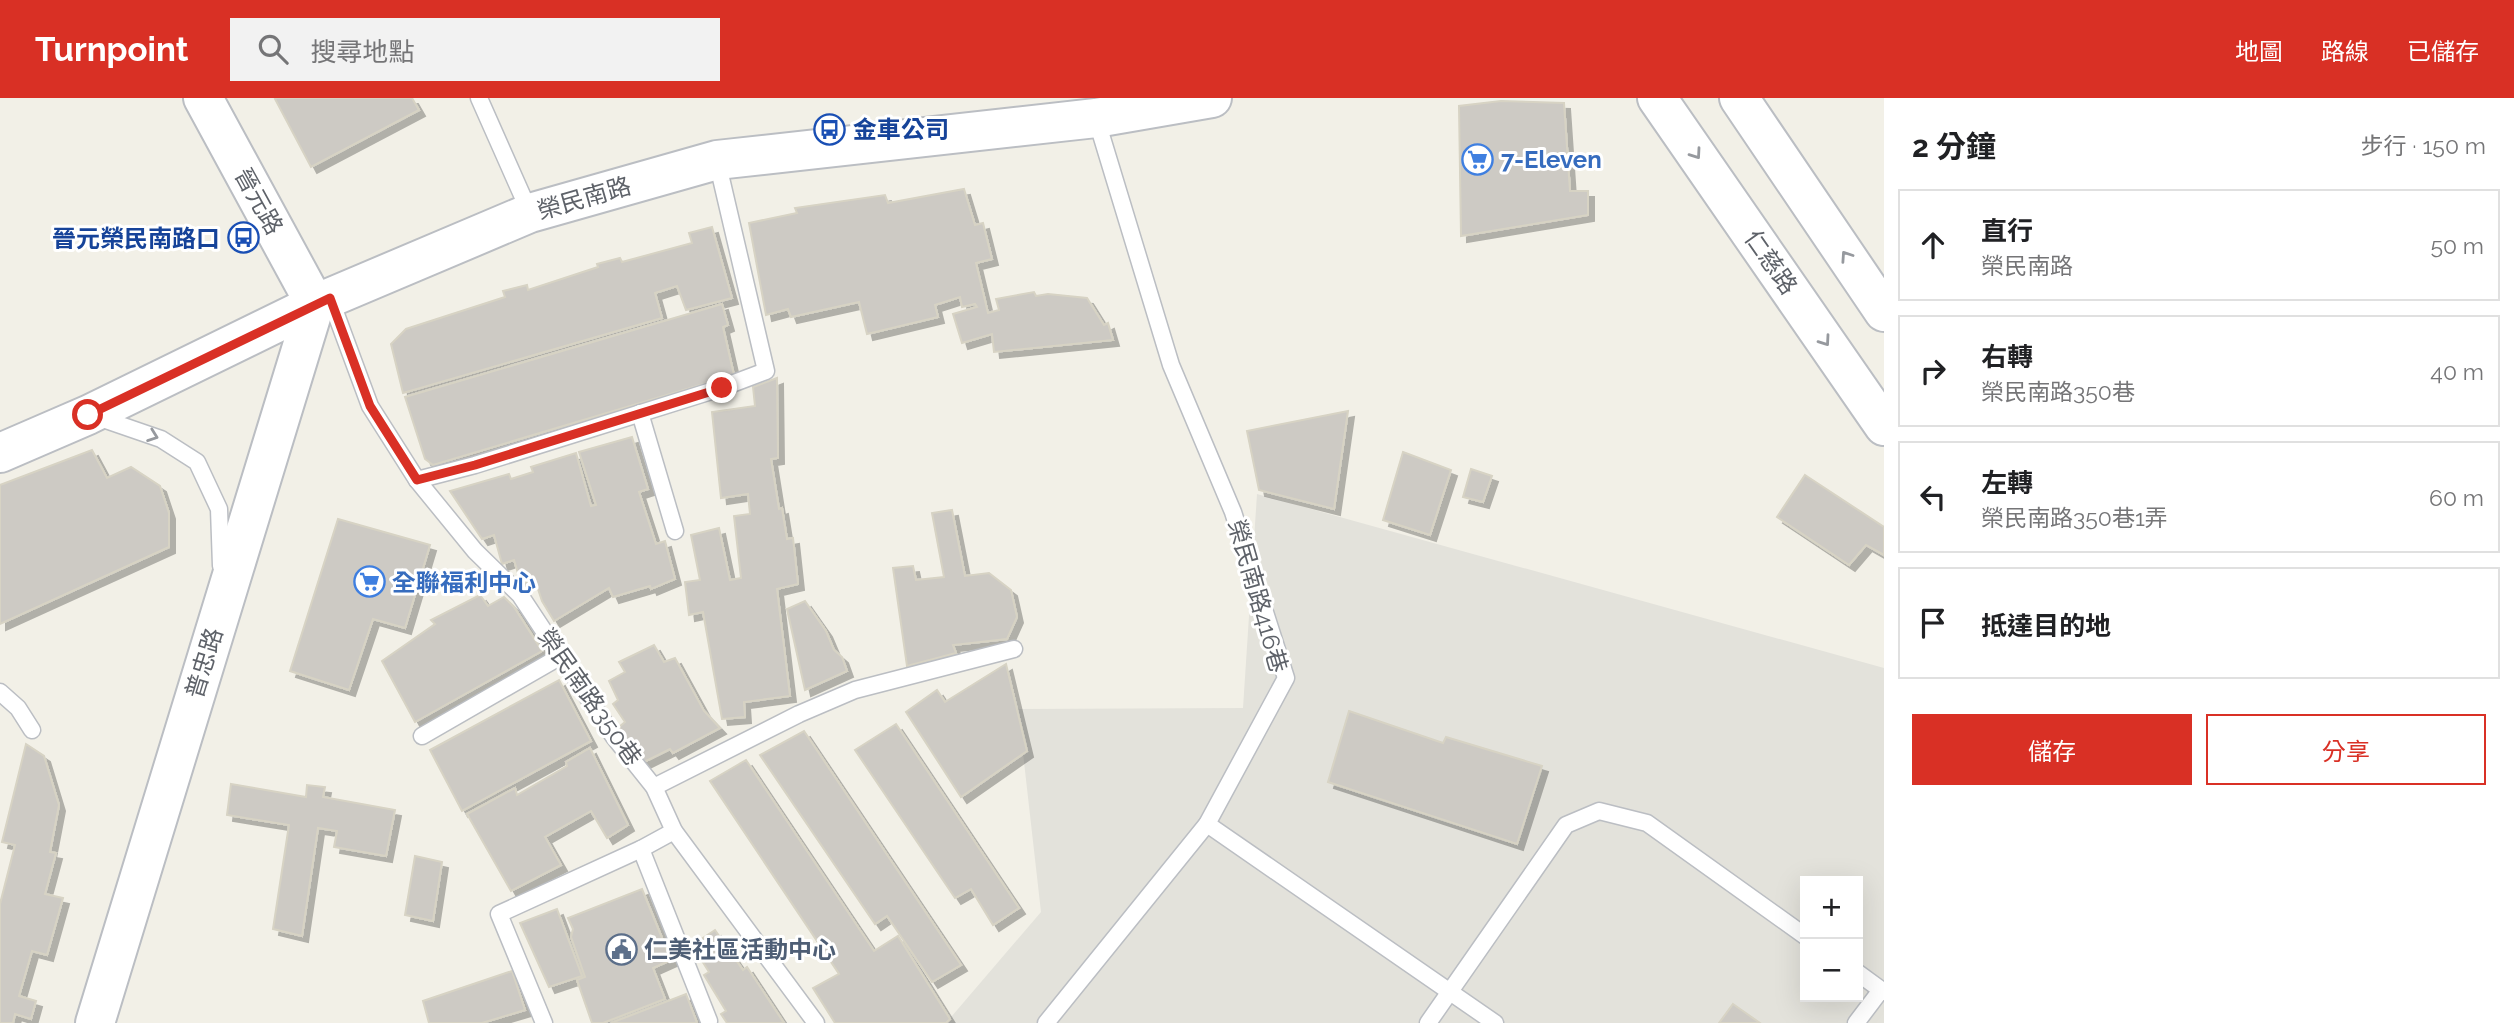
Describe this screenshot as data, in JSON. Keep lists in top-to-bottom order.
{
  "streets": {
    "street": [
      "榮民南路",
      "晉元路",
      "仁慈路",
      "普忠路"
    ],
    "lane": ["榮民南路416巷", "榮民南路350巷"]
  },
  "crossings": [
    ["榮民南路", "晉元路"],
    ["榮民南路", "榮民南路416巷"],
    ["榮民南路", "普忠路"],
    ["榮民南路", "榮民南路350巷"],
    ["晉元路", "普忠路"],
    ["晉元路", "榮民南路350巷"],
    ["普忠路", "榮民南路350巷"]
  ],
  "places": {
    "bus stop": ["金車公司", "晉元榮民南路口"],
    "supermarket": ["7-Eleven", "全聯福利中心"],
    "public building": ["仁美社區活動中心"]
  },
  "page": {
    "header": "Turnpoint",
    "search": "搜尋地點",
    "nav": ["地圖", "路線", "已儲存"],
    "heading": ["2 分鐘", "步行 · 150 m"],
    "list": [
      ["直行", "榮民南路", "50 m"],
      ["右轉", "榮民南路350巷", "40 m"],
      ["左轉", "榮民南路350巷1弄", "60 m"],
      "抵達目的地"
    ],
    "buttons": ["儲存", "分享"],
    "map_buttons": ["+", "−"]
  }
}
